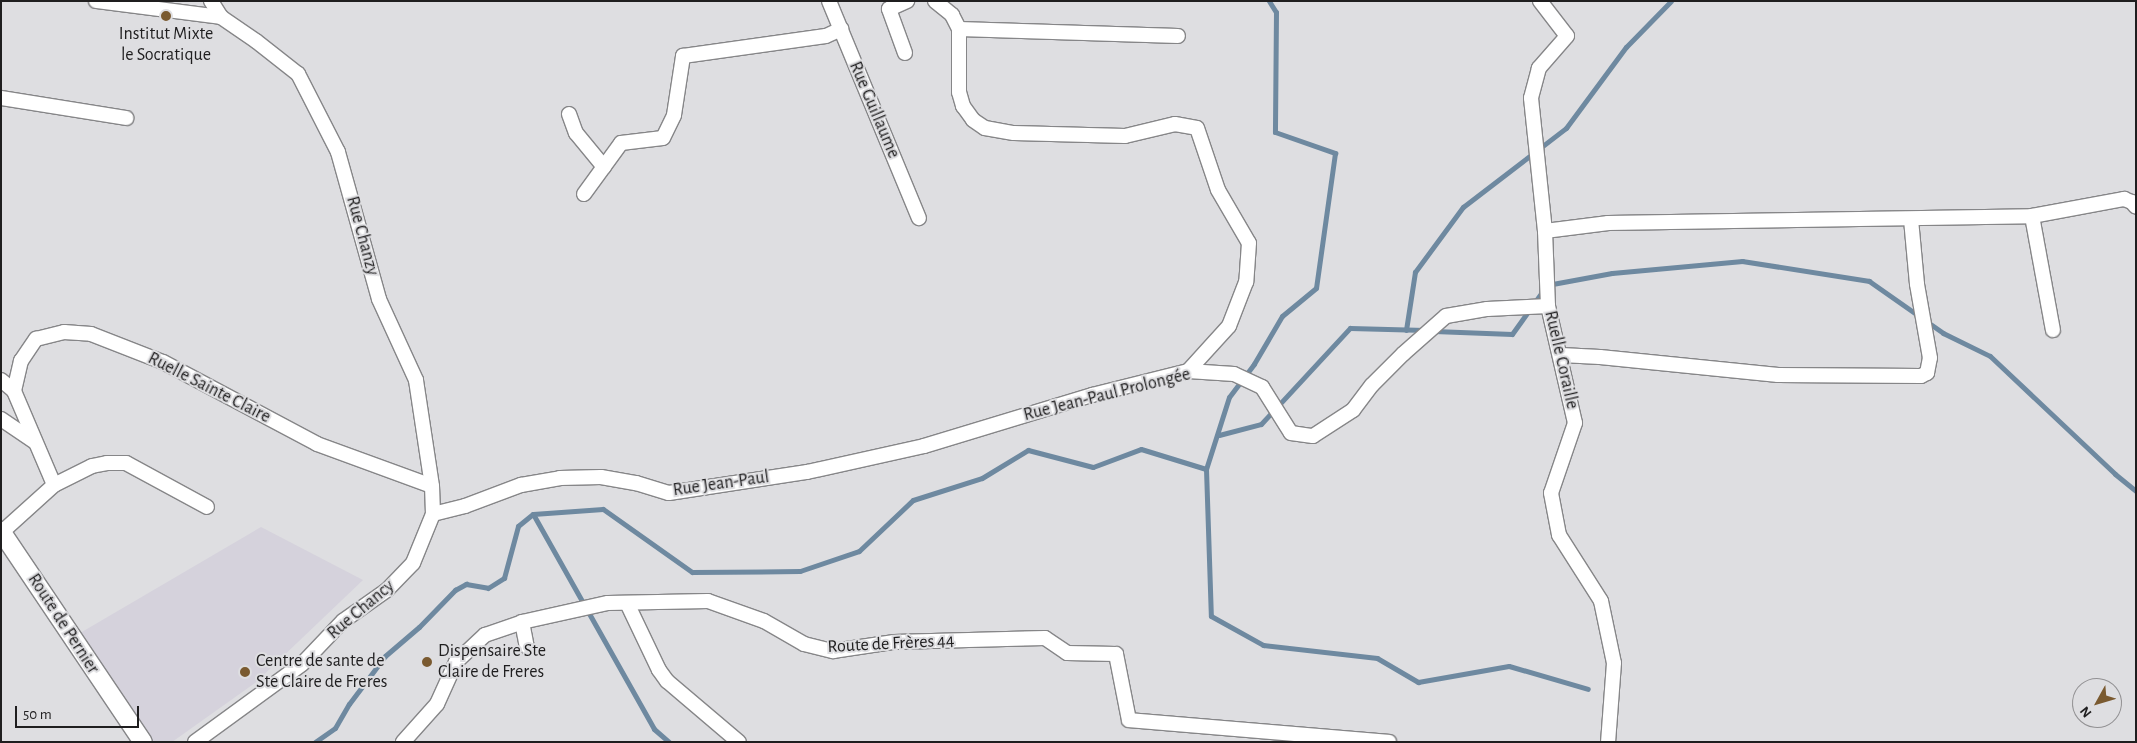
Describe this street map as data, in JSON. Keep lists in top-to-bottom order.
{
  "streets": {
    "street": [
      "Rue Guillaume",
      "Rue Chanzy",
      "Ruelle Coraille",
      "Ruelle Sainte Claire",
      "Rue Jean-Paul Prolongée",
      "Rue Jean-Paul",
      "Rue Chancy",
      "Route de Pernier",
      "Route de Frères 44"
    ]
  },
  "crossings": [
    ["Rue Chanzy", "Ruelle Sainte Claire"],
    ["Rue Chanzy", "Rue Jean-Paul"],
    ["Rue Chanzy", "Rue Chancy"],
    ["Ruelle Coraille", "Rue Jean-Paul Prolongée"],
    ["Rue Jean-Paul Prolongée", "Rue Jean-Paul"],
    ["Rue Jean-Paul", "Rue Chancy"]
  ],
  "places": ["Institut Mixte le Socratique", "Dispensaire Ste Claire de Freres", "Centre de sante de Ste Claire de Freres"],
  "scale_bar": "50 m",
  "north": "bottom left"
}
